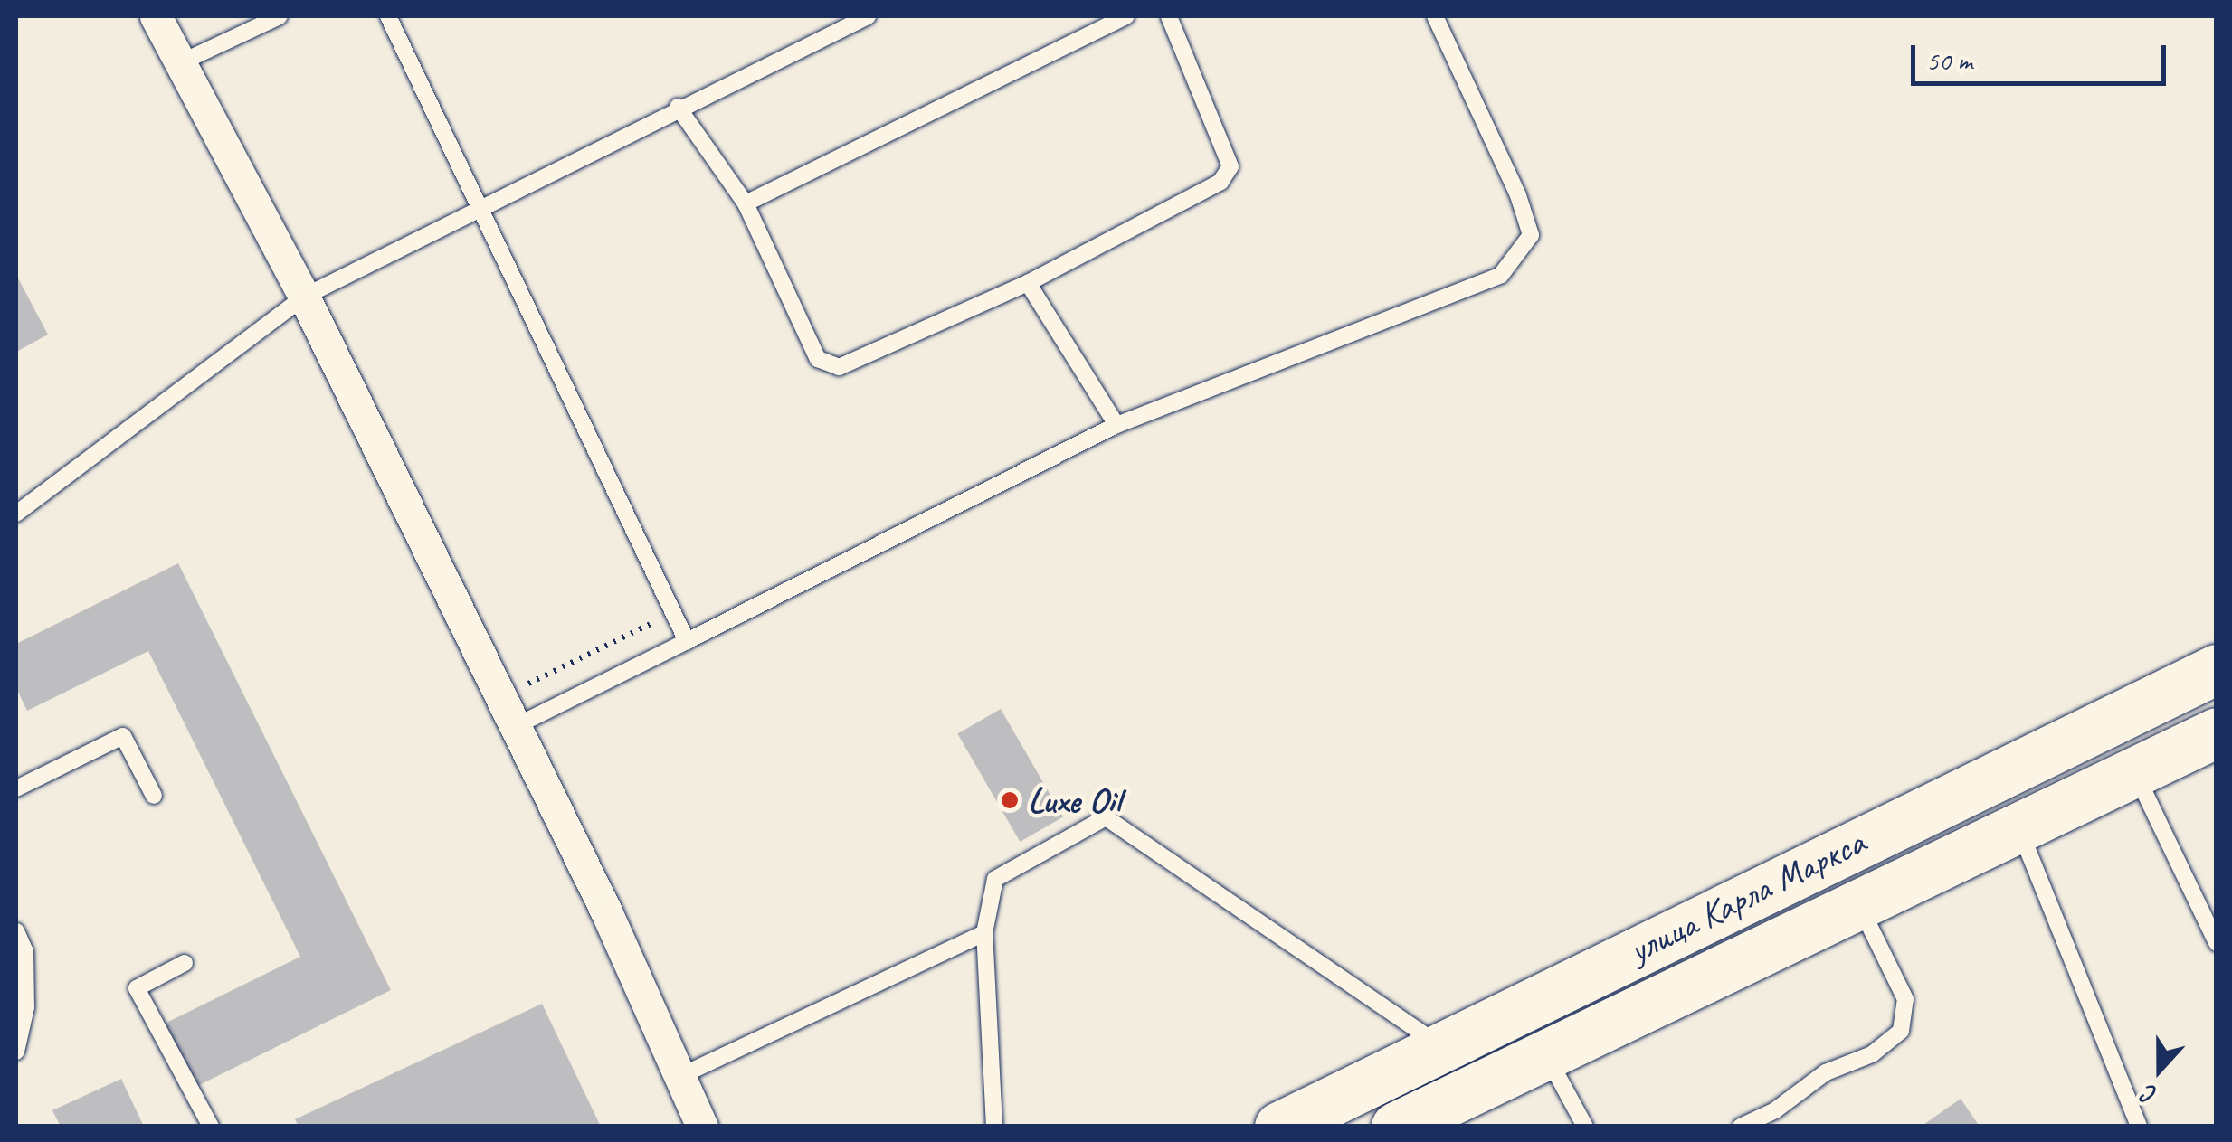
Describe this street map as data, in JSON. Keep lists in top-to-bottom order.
{
  "streets": {
    "main road": ["улица Карла Маркса"]
  },
  "places": ["Luxe Oil"],
  "scale_bar": "50 m",
  "north": "bottom"
}
